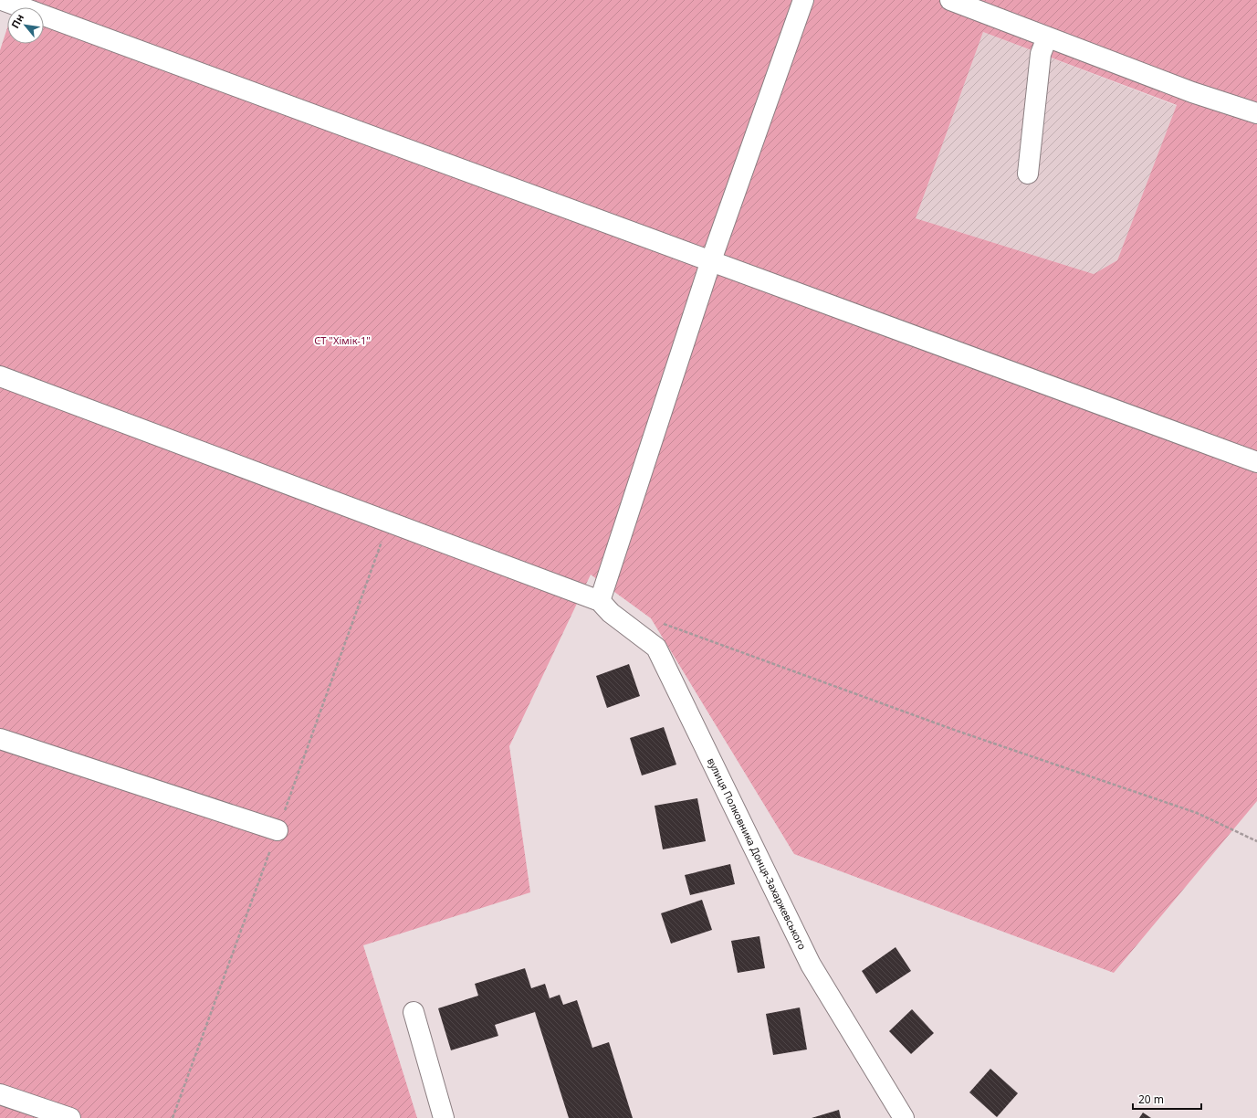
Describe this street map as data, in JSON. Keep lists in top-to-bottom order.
{
  "streets": {
    "street": ["вулиця Полковника Донця-Захаржевського"]
  },
  "parks": ["СТ \"Хімік-1\""],
  "scale_bar": "20 m",
  "north": "top left"
}
